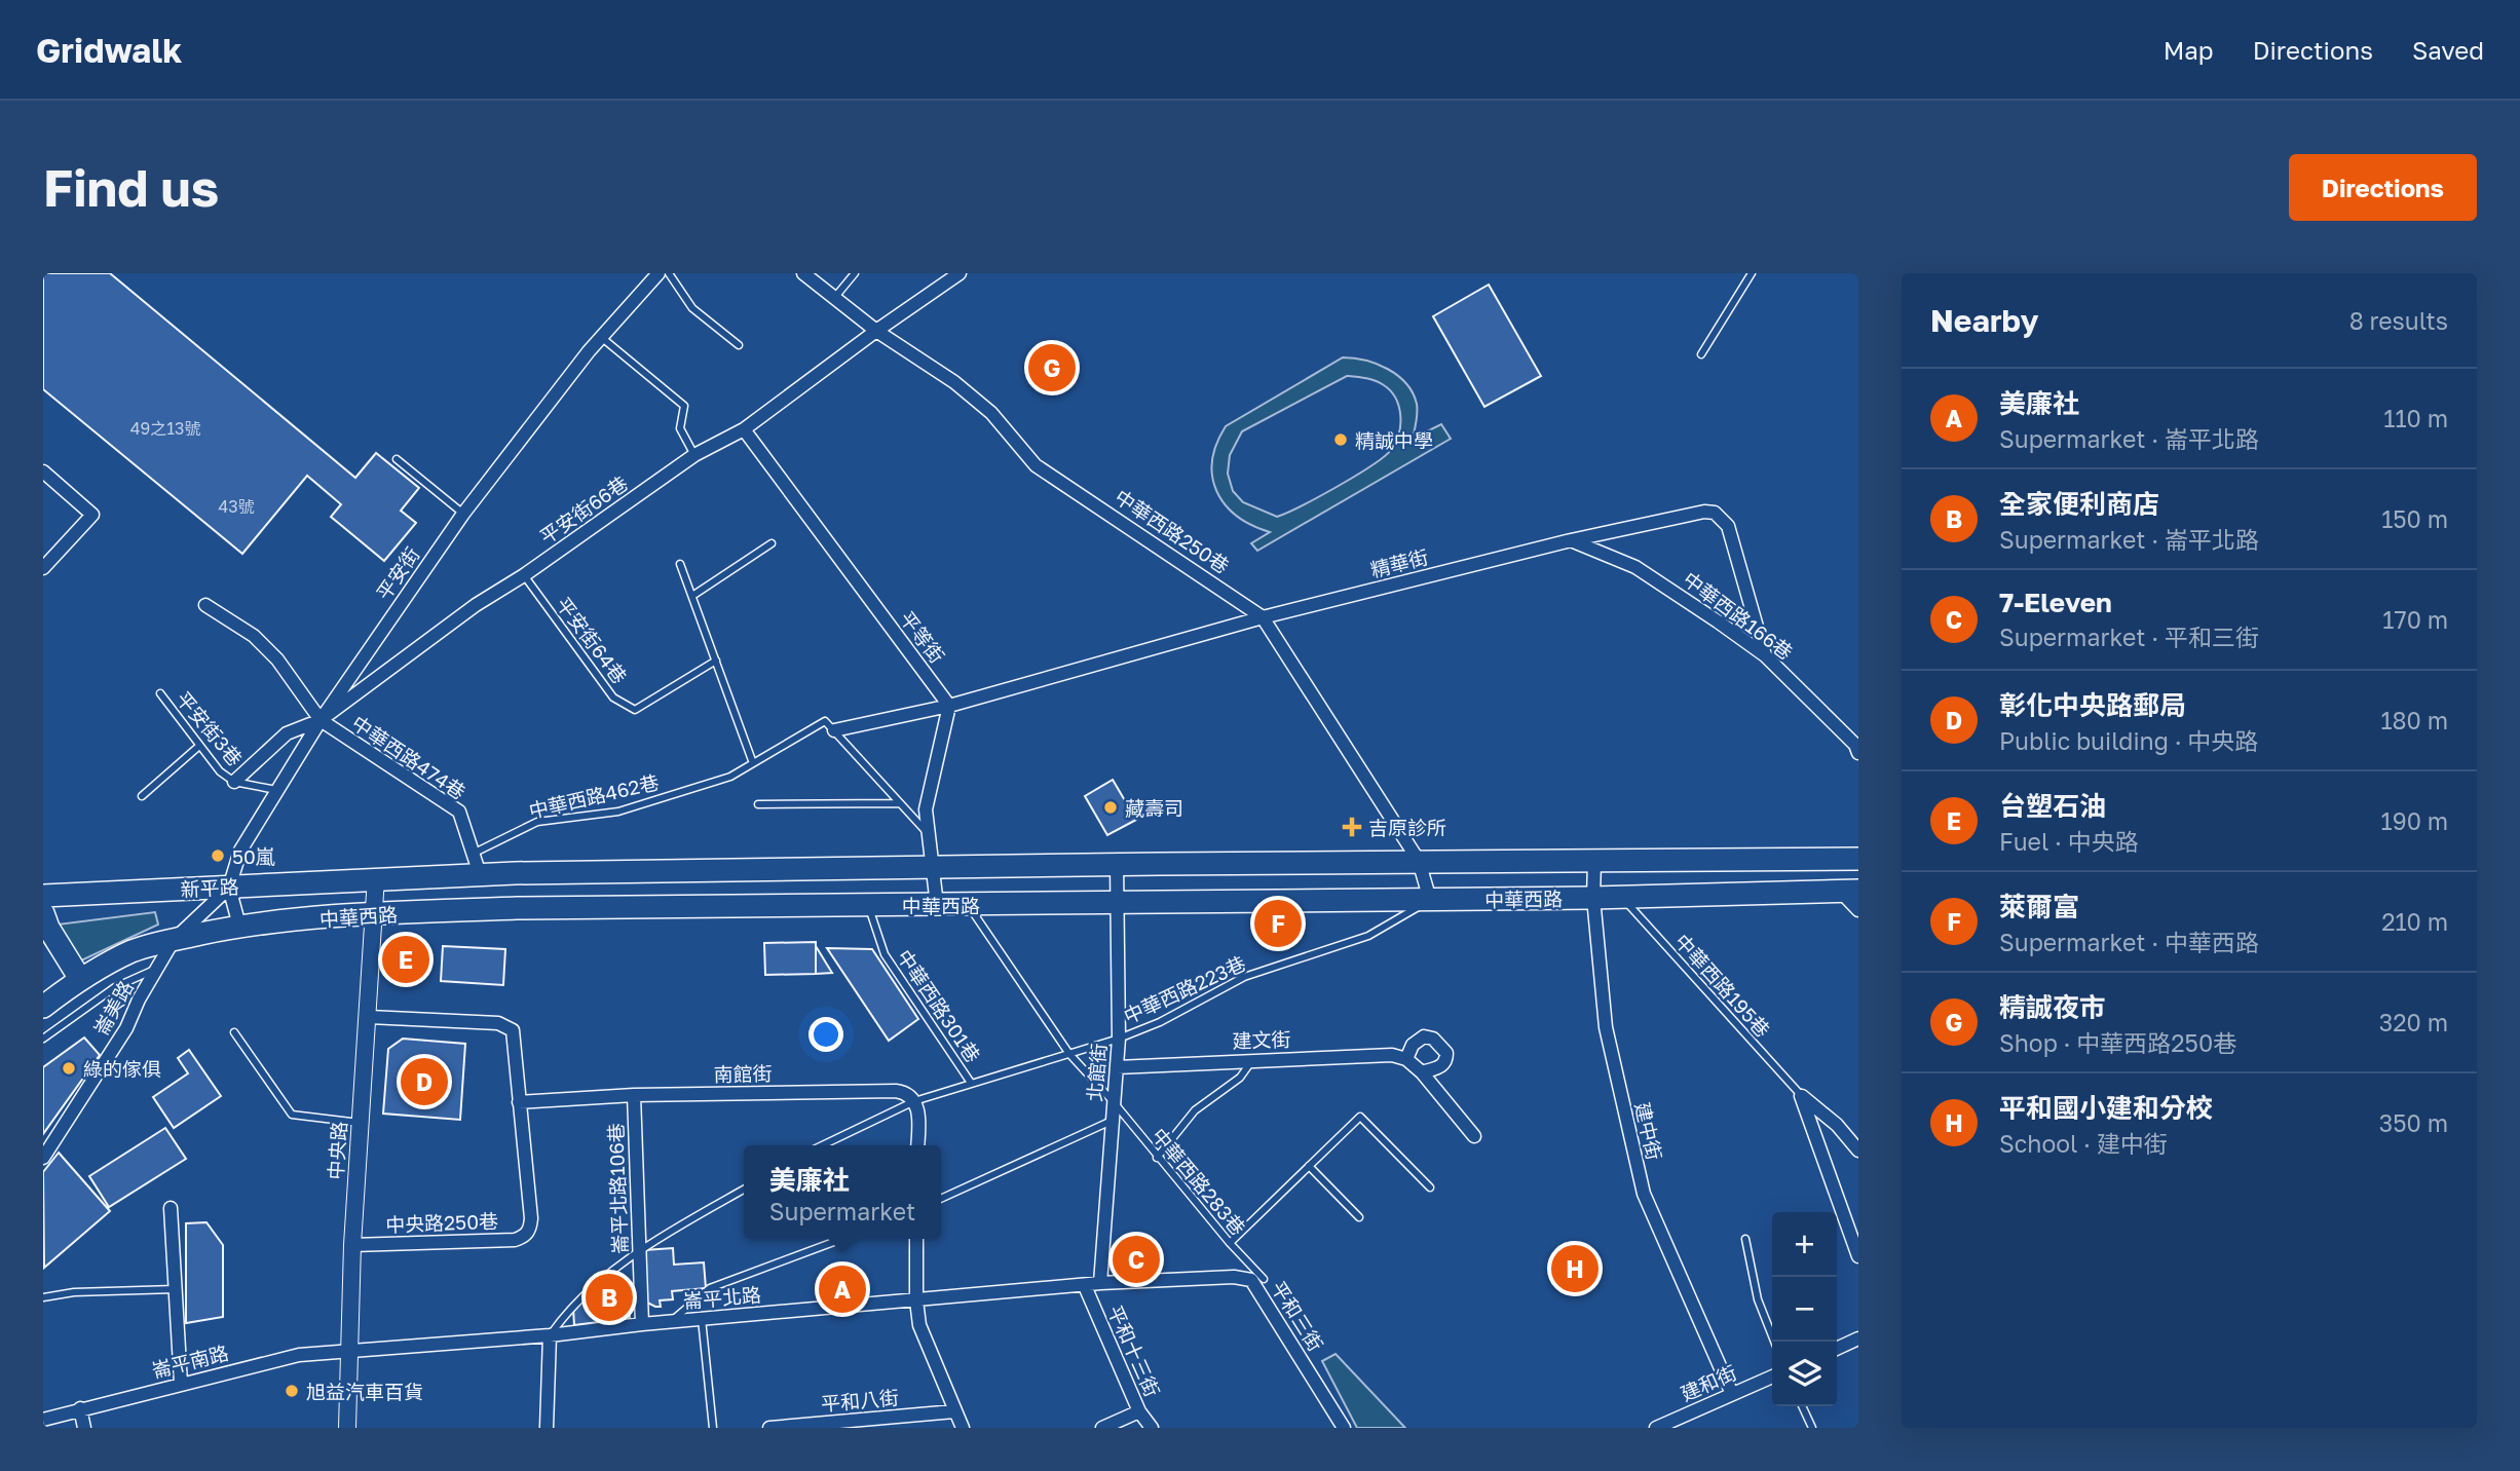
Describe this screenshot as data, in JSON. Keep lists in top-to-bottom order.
{
  "streets": {
    "main road": ["新平路", "中華西路"],
    "street": [
      "平安街66巷",
      "中華西路250巷",
      "精華街",
      "平安街",
      "中華西路166巷",
      "平等街",
      "中華西路474巷",
      "崙美路",
      "建文街",
      "北館街",
      "南館街",
      "建中街",
      "中央路",
      "崙平北路106巷",
      "中央路250巷",
      "崙平北路",
      "平和三街",
      "平和十三街",
      "崙平南路",
      "建和街",
      "平和八街"
    ],
    "lane": [
      "平安街64巷",
      "平安街3巷",
      "中華西路462巷",
      "中華西路195巷",
      "中華西路223巷",
      "中華西路301巷",
      "中華西路283巷"
    ]
  },
  "crossings": [
    ["平安街66巷", "中華西路250巷"],
    ["平安街66巷", "平安街"],
    ["平安街66巷", "平等街"],
    ["平安街66巷", "平安街64巷"],
    ["平安街66巷", "平安街3巷"],
    ["平安街66巷", "中華西路474巷"],
    ["中華西路250巷", "精華街"],
    ["中華西路250巷", "中華西路"],
    ["中華西路250巷", "中華西路223巷"],
    ["精華街", "中華西路166巷"],
    ["精華街", "平等街"],
    ["精華街", "中華西路462巷"],
    ["平安街", "平安街3巷"],
    ["平安街", "中華西路474巷"],
    ["平安街", "新平路"],
    ["平安街", "崙美路"],
    ["中華西路474巷", "中華西路462巷"],
    ["中華西路474巷", "中華西路"],
    ["中華西路462巷", "中華西路"],
    ["新平路", "中華西路"],
    ["新平路", "崙美路"],
    ["新平路", "中央路"],
    ["中華西路", "中華西路195巷"],
    ["中華西路", "中華西路223巷"],
    ["中華西路", "中華西路301巷"],
    ["中華西路", "崙美路"],
    ["中華西路", "北館街"],
    ["中華西路", "建中街"],
    ["中華西路", "中央路"],
    ["中華西路223巷", "中華西路301巷"],
    ["中華西路223巷", "北館街"],
    ["中華西路223巷", "南館街"],
    ["中華西路223巷", "中華西路283巷"],
    ["建文街", "北館街"],
    ["北館街", "中華西路283巷"],
    ["北館街", "崙平北路"],
    ["北館街", "平和三街"],
    ["南館街", "崙平北路106巷"],
    ["南館街", "中央路250巷"],
    ["建中街", "建和街"],
    ["中央路", "中央路250巷"],
    ["中央路", "崙平北路"],
    ["中央路", "崙平南路"],
    ["中華西路283巷", "平和三街"],
    ["崙平北路106巷", "崙平北路"],
    ["崙平北路", "平和三街"],
    ["崙平北路", "平和十三街"],
    ["崙平北路", "崙平南路"]
  ],
  "places": {
    "other": [
      "精誠中學",
      "藏壽司",
      "50嵐",
      "綠的傢俱",
      "旭益汽車百貨"
    ],
    "health": ["吉原診所"]
  },
  "house_numbers": ["49之13號", "43號"],
  "page": {
    "header": "Gridwalk",
    "nav": ["Map", "Directions", "Saved"],
    "buttons": "Directions",
    "title": "Find us",
    "heading": ["Nearby", "8 results"],
    "pins": [
      "G",
      "F",
      "E",
      "D",
      "C",
      "H",
      "A",
      "B"
    ],
    "list": [
      {
        "mark": "A",
        "name": "美廉社",
        "note": "Supermarket · 崙平北路",
        "value": "110 m"
      },
      {
        "mark": "B",
        "name": "全家便利商店",
        "note": "Supermarket · 崙平北路",
        "value": "150 m"
      },
      {
        "mark": "C",
        "name": "7-Eleven",
        "note": "Supermarket · 平和三街",
        "value": "170 m"
      },
      {
        "mark": "D",
        "name": "彰化中央路郵局",
        "note": "Public building · 中央路",
        "value": "180 m"
      },
      {
        "mark": "E",
        "name": "台塑石油",
        "note": "Fuel · 中央路",
        "value": "190 m"
      },
      {
        "mark": "F",
        "name": "萊爾富",
        "note": "Supermarket · 中華西路",
        "value": "210 m"
      },
      {
        "mark": "G",
        "name": "精誠夜市",
        "note": "Shop · 中華西路250巷",
        "value": "320 m"
      },
      {
        "mark": "H",
        "name": "平和國小建和分校",
        "note": "School · 建中街",
        "value": "350 m"
      }
    ],
    "popup": ["美廉社", "Supermarket"],
    "map_buttons": ["+", "−"]
  }
}
